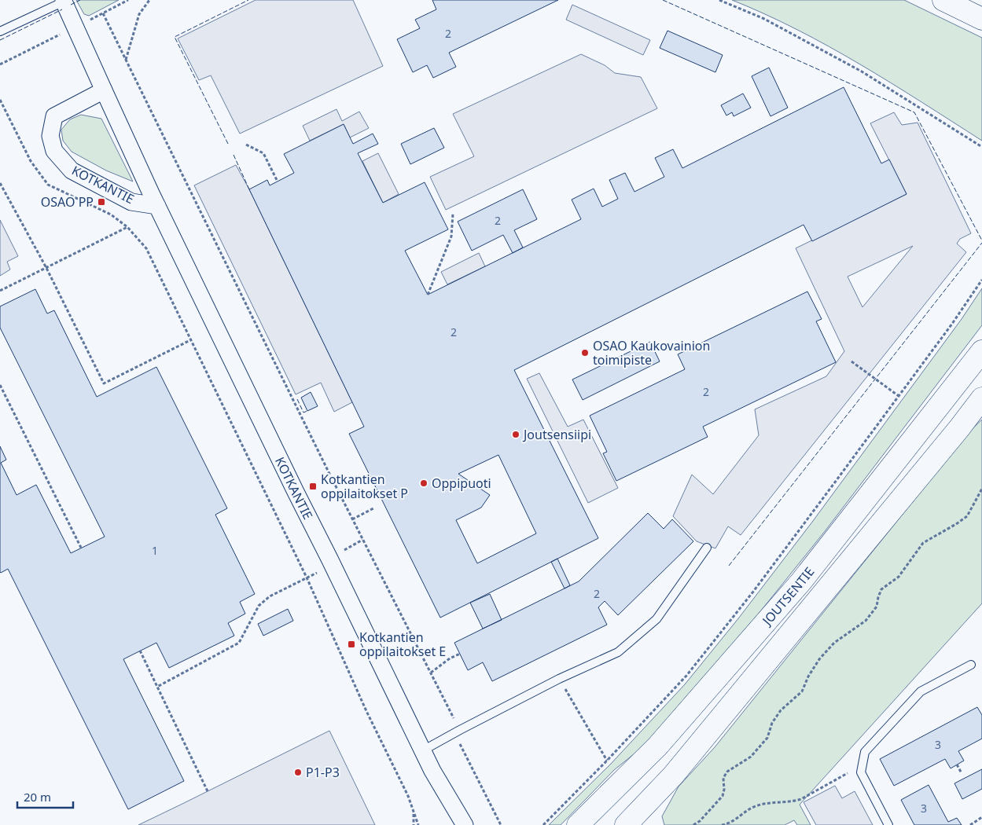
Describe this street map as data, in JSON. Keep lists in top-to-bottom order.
{
  "streets": {
    "main road": ["JOUTSENTIE"],
    "street": ["KOTKANTIE"]
  },
  "places": {
    "transit": ["OSAO PP", "Kotkantien oppilaitokset P", "Kotkantien oppilaitokset E"],
    "other": [
      "OSAO Kaukovainion toimipiste",
      "Joutsensiipi",
      "Oppipuoti",
      "P1-P3"
    ]
  },
  "house_numbers": [
    "2",
    "2",
    "2",
    "2",
    "1",
    "2",
    "3",
    "3"
  ],
  "scale_bar": "20 m"
}
